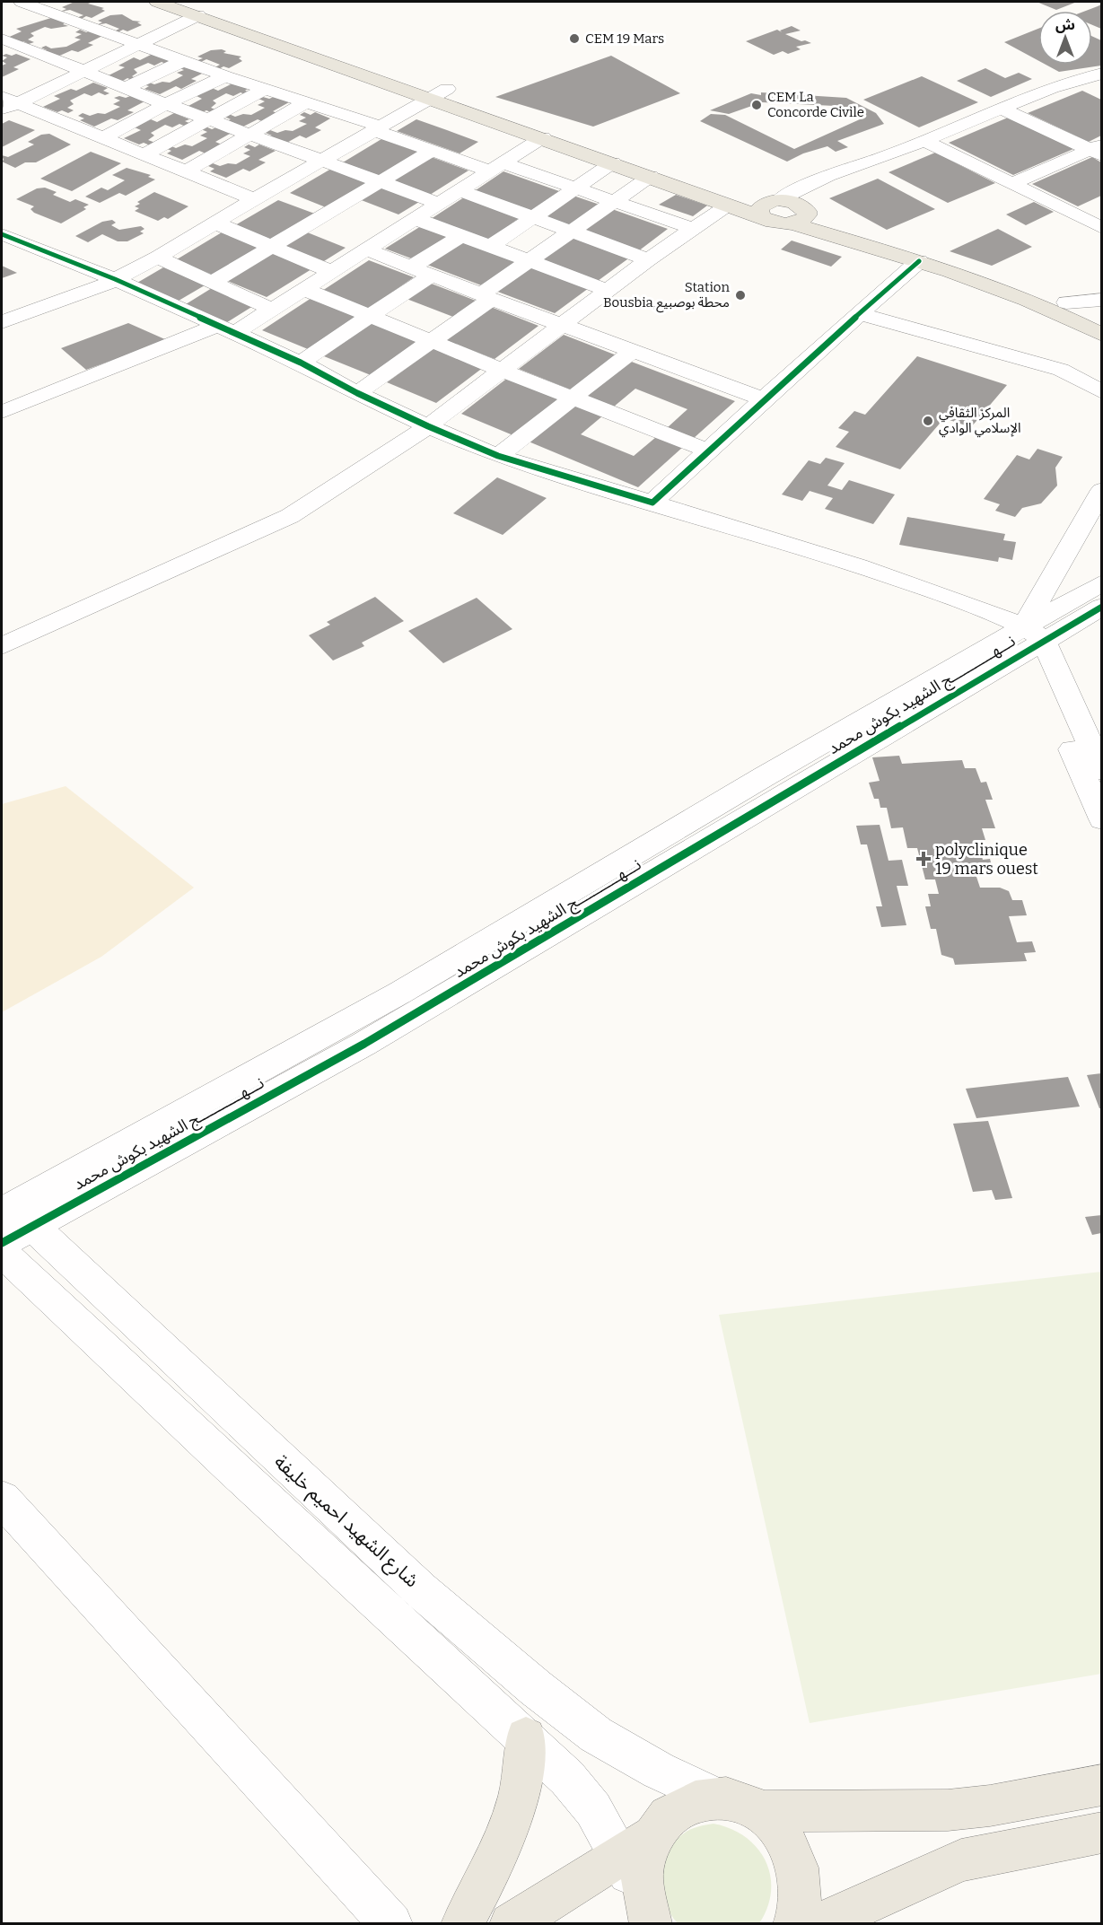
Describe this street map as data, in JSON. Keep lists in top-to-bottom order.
{
  "streets": {
    "street": ["نـــهـــــــــــج الشهيد بكوش محمد", "شارع الشهيد احميم خليفة"]
  },
  "crossings": [
    ["نـــهـــــــــــج الشهيد بكوش محمد", "شارع الشهيد احميم خليفة"]
  ],
  "places": {
    "other": [
      "CEM 19 Mars",
      "CEM La Concorde Civile",
      "Station Bousbia,محطة بوصبيع",
      "المركز الثقافي الإسلامي الوادي"
    ],
    "health": ["polyclinique 19 mars ouest"]
  },
  "north": "top"
}
